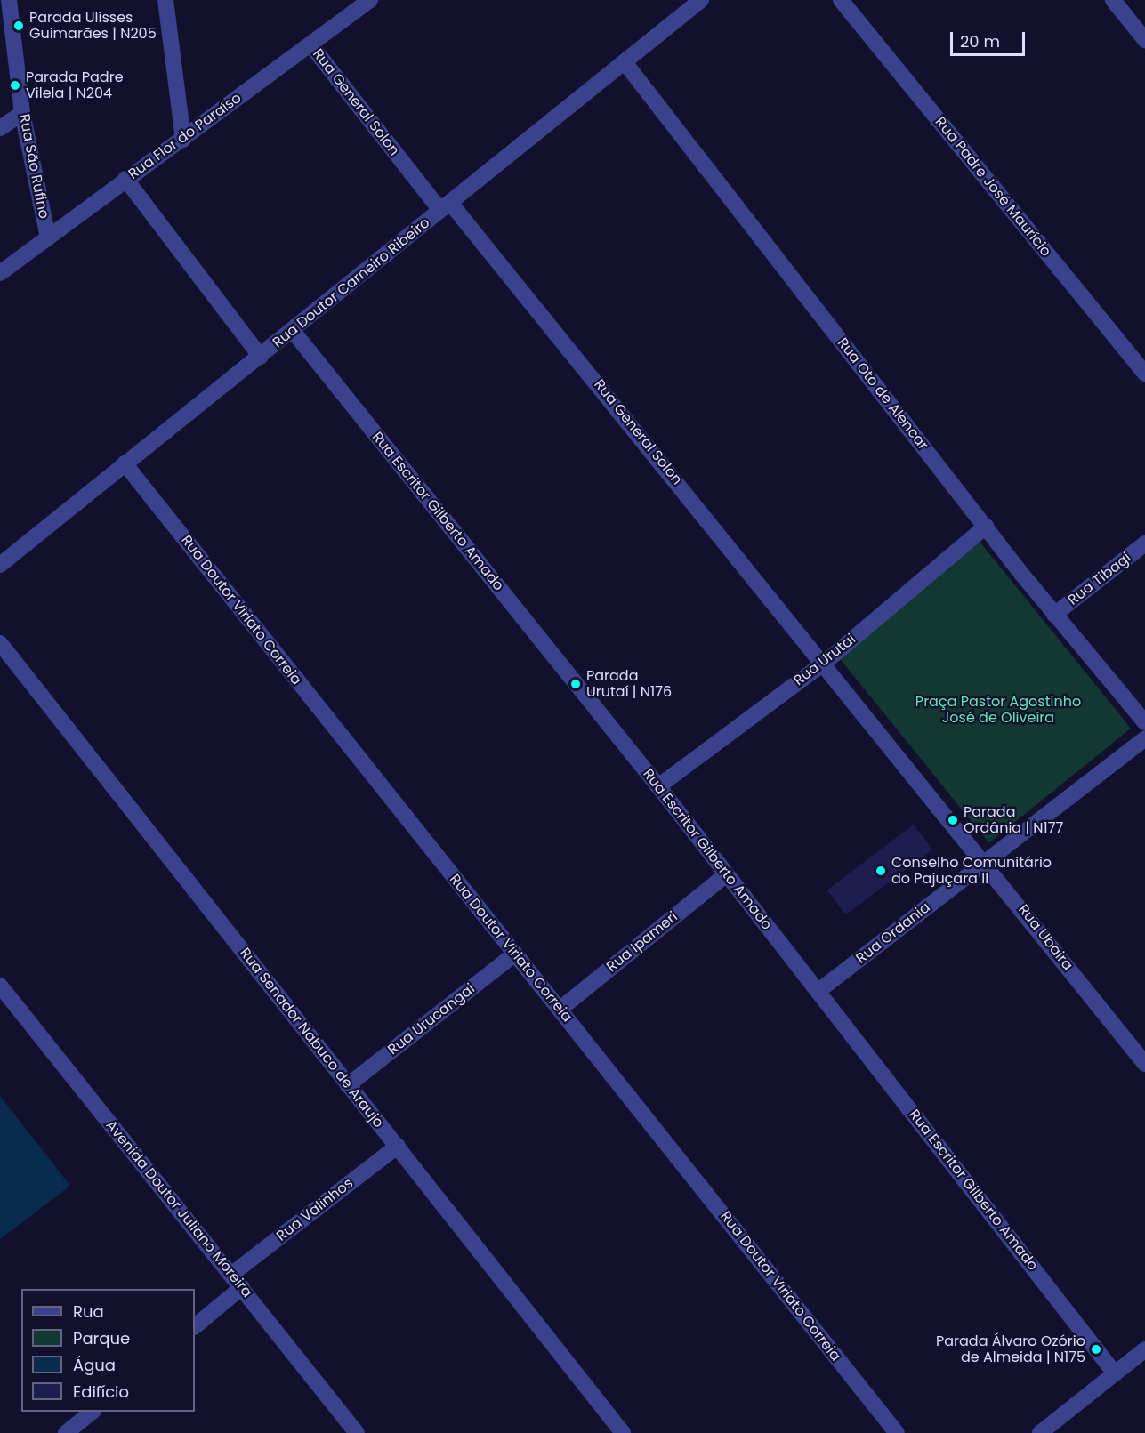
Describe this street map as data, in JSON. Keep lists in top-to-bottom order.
{
  "streets": {
    "street": [
      "Rua General Solon",
      "Rua Flor do Paraíso",
      "Rua São Rufino",
      "Rua Padre José Maurício",
      "Rua Doutor Carneiro Ribeiro",
      "Rua Oto de Alencar",
      "Rua Escritor Gilberto Amado",
      "Rua Tibagi",
      "Rua Doutor Viriato Correia",
      "Rua Urutai",
      "Rua Ordania",
      "Rua Ubaira",
      "Rua Ipameri",
      "Rua Urucangai",
      "Rua Senador Nabuco de Araujo",
      "Avenida Doutor Juliano Moreira",
      "Rua Valinhos"
    ]
  },
  "crossings": [
    ["Rua General Solon", "Rua Flor do Paraíso"],
    ["Rua General Solon", "Rua Doutor Carneiro Ribeiro"],
    ["Rua General Solon", "Rua Urutai"],
    ["Rua General Solon", "Rua Ubaira"],
    ["Rua Flor do Paraíso", "Rua São Rufino"],
    ["Rua Doutor Carneiro Ribeiro", "Rua Oto de Alencar"],
    ["Rua Doutor Carneiro Ribeiro", "Rua Escritor Gilberto Amado"],
    ["Rua Doutor Carneiro Ribeiro", "Rua Doutor Viriato Correia"],
    ["Rua Oto de Alencar", "Rua Tibagi"],
    ["Rua Oto de Alencar", "Rua Urutai"],
    ["Rua Escritor Gilberto Amado", "Rua Urutai"],
    ["Rua Escritor Gilberto Amado", "Rua Ordania"],
    ["Rua Escritor Gilberto Amado", "Rua Ipameri"],
    ["Rua Doutor Viriato Correia", "Rua Ipameri"],
    ["Rua Doutor Viriato Correia", "Rua Urucangai"],
    ["Rua Urutai", "Rua Ubaira"],
    ["Rua Ordania", "Rua Ubaira"],
    ["Rua Urucangai", "Rua Senador Nabuco de Araujo"],
    ["Rua Senador Nabuco de Araujo", "Rua Valinhos"],
    ["Avenida Doutor Juliano Moreira", "Rua Valinhos"]
  ],
  "parks": ["Praça Pastor Agostinho José de Oliveira"],
  "places": [
    "Parada Ulisses Guimarães | N205",
    "Parada Padre Vilela | N204",
    "Parada Urutaí | N176",
    "Parada Ordânia | N177",
    "Conselho Comunitário do Pajuçara II",
    "Parada Álvaro Ozório de Almeida | N175"
  ],
  "legend": [
    "Rua",
    "Parque",
    "Água",
    "Edifício"
  ],
  "scale_bar": "20 m"
}
